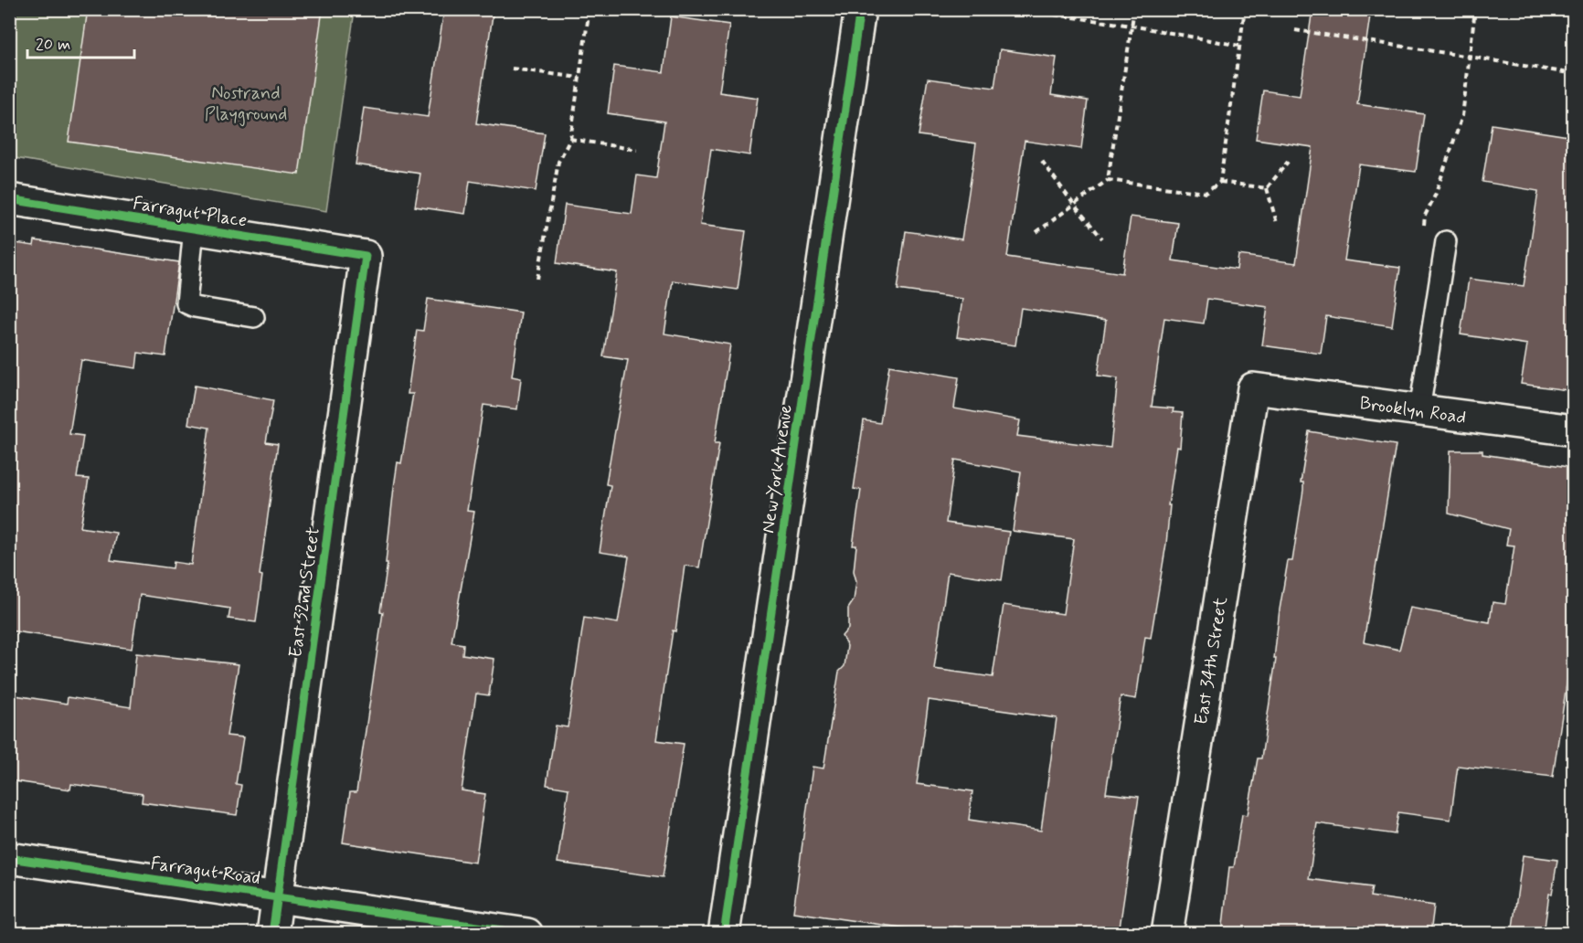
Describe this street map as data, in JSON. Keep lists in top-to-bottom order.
{
  "streets": {
    "street": [
      "Farragut Place",
      "Brooklyn Road",
      "New York Avenue",
      "East 32nd Street",
      "East 34th Street",
      "Farragut Road"
    ]
  },
  "crossings": [
    ["Farragut Place", "East 32nd Street"],
    ["Brooklyn Road", "East 34th Street"],
    ["East 32nd Street", "Farragut Road"]
  ],
  "parks": ["Nostrand Playground"],
  "scale_bar": "20 m"
}
